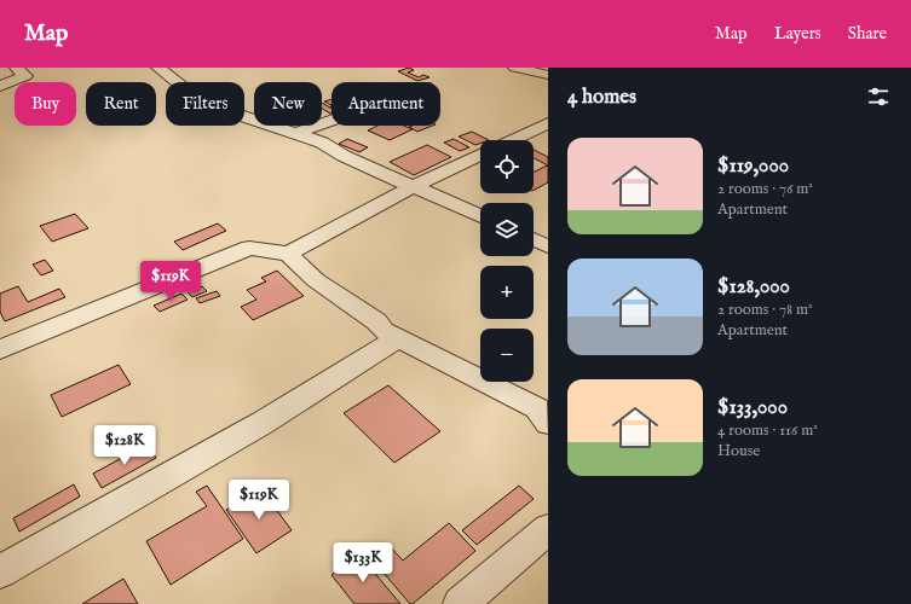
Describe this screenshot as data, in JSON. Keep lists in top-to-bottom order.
{
  "page": {
    "header": "Map",
    "nav": ["Map", "Layers", "Share"],
    "heading": "4 homes",
    "chip": [
      "Buy",
      "Rent",
      "Filters",
      "New",
      "Apartment"
    ],
    "list": [
      {
        "name": "$119,000",
        "note": "2 rooms · 76 m² · Apartment"
      },
      {
        "name": "$128,000",
        "note": "2 rooms · 78 m² · Apartment"
      },
      {
        "name": "$133,000",
        "note": "4 rooms · 116 m² · House"
      }
    ],
    "map_buttons": ["+", "−"],
    "price": [
      "$119K",
      "$128K",
      "$119K",
      "$133K"
    ]
  }
}
